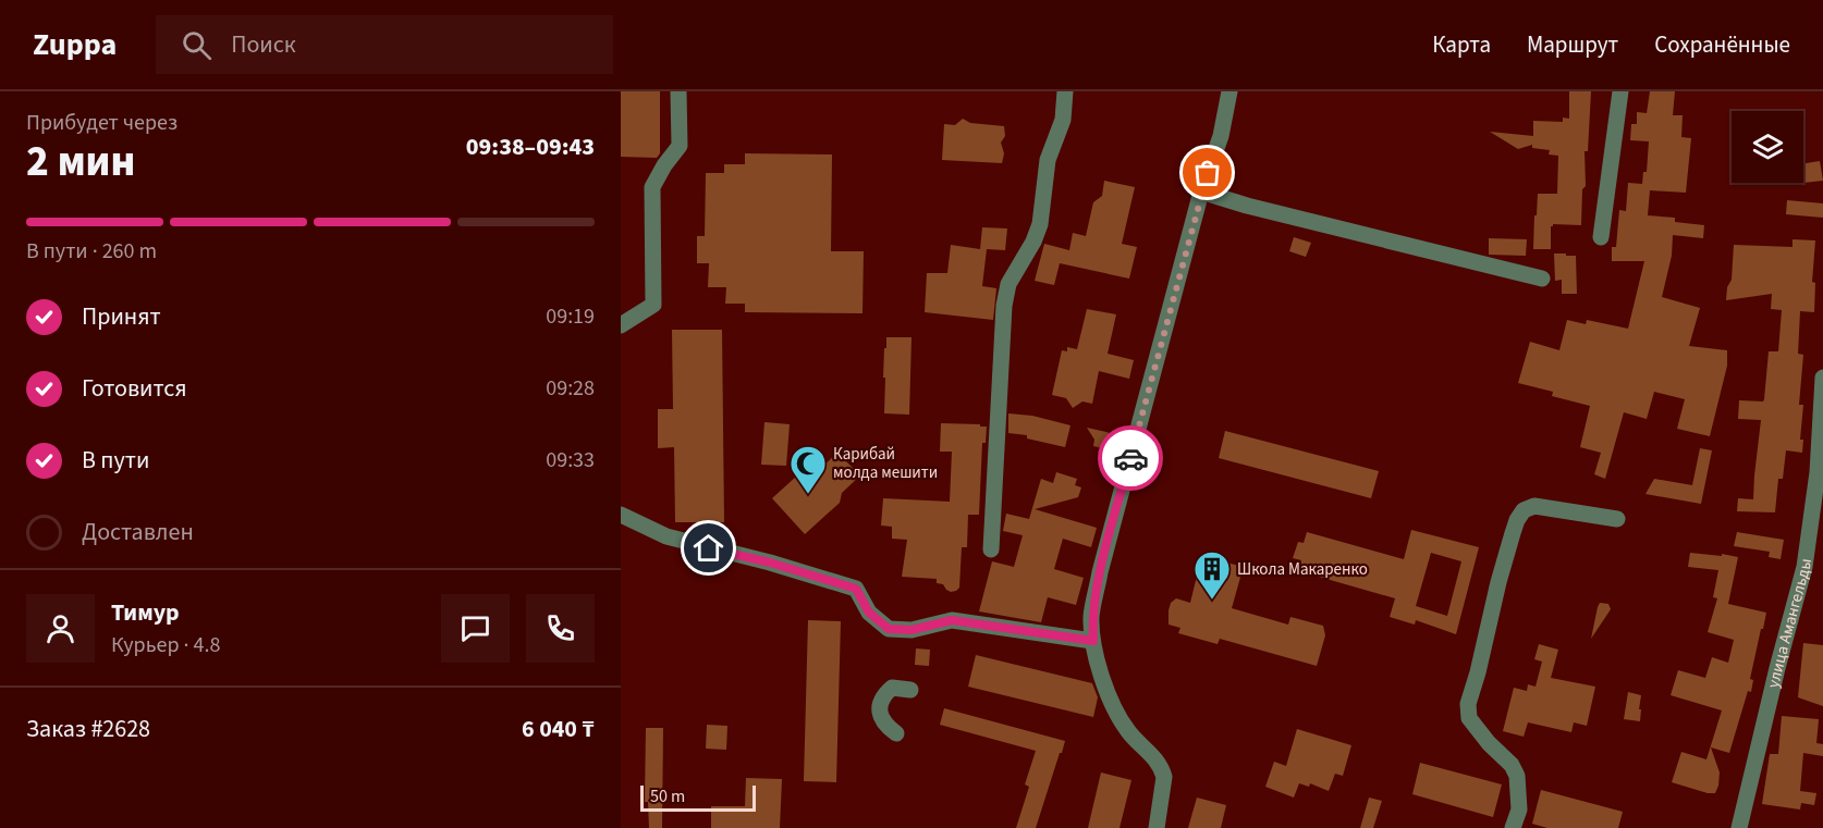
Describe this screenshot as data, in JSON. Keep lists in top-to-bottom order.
{
  "streets": {
    "street": ["улица Амангельды"]
  },
  "places": {
    "mosque": ["Карибай молда мешити"],
    "building": ["Школа Макаренко"]
  },
  "scale_bar": "50 m",
  "page": {
    "header": "Zuppa",
    "search": "Поиск",
    "nav": ["Карта", "Маршрут", "Сохранённые"],
    "heading": ["2 мин", "Прибудет через", "09:38–09:43"],
    "panel": [
      "Тимур",
      "Курьер · 4.8",
      "Заказ #2628",
      "6 040 ₸"
    ],
    "bar": "В пути · 260 m",
    "list": [
      ["Принят", "09:19"],
      ["Готовится", "09:28"],
      ["В пути", "09:33"],
      "Доставлен"
    ],
    "scale": "50 m"
  }
}
